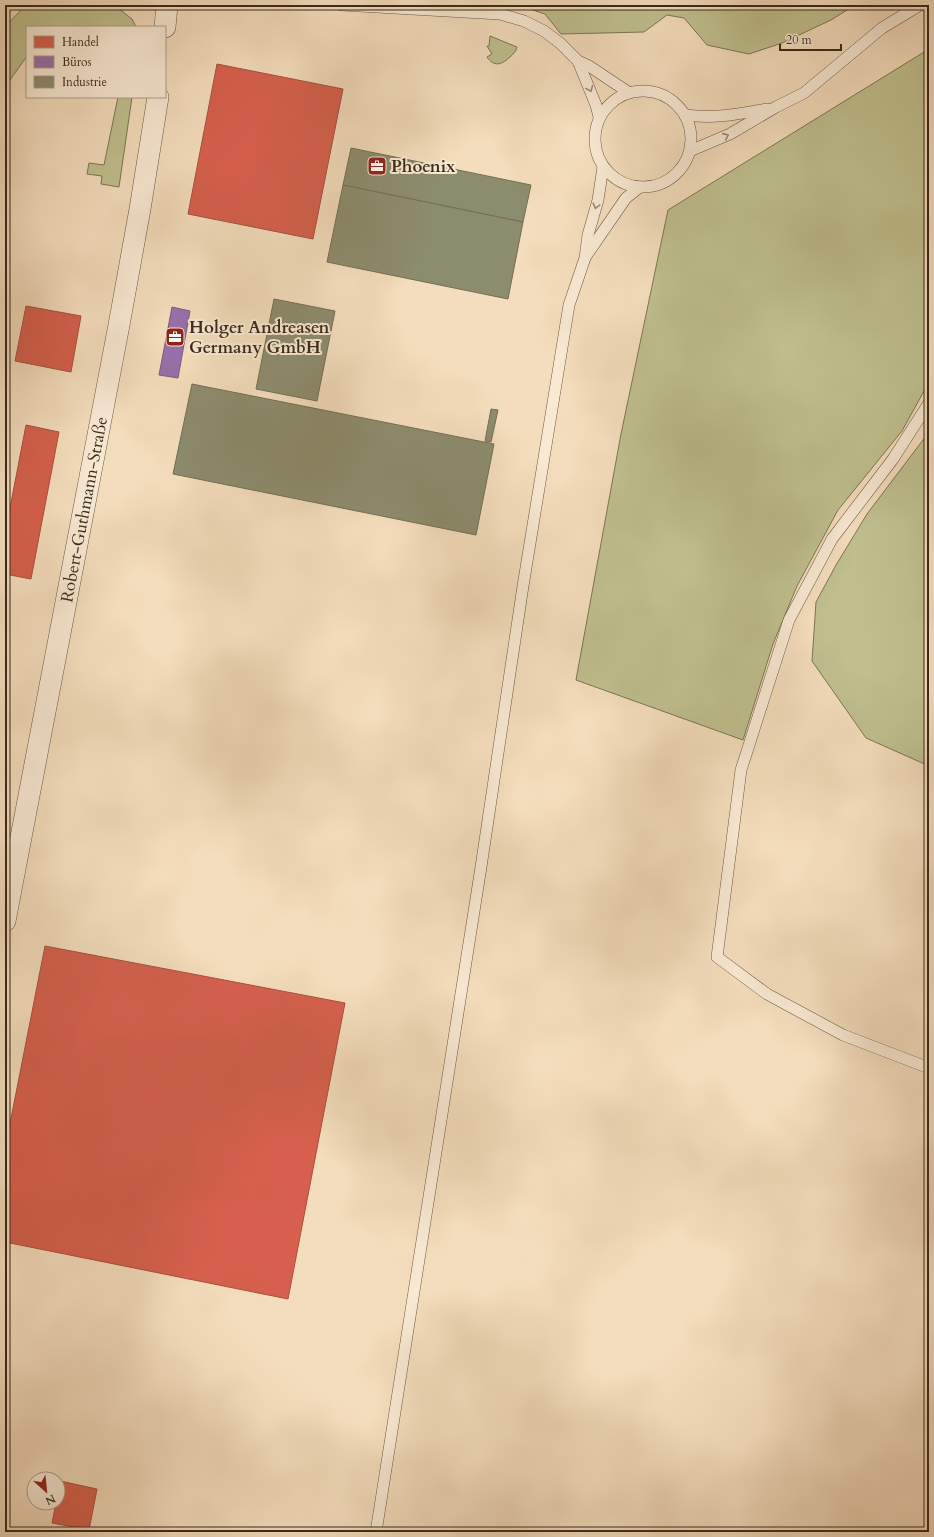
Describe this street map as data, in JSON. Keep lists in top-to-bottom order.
{
  "streets": {
    "street": ["Robert-Guthmann-Straße"]
  },
  "places": {
    "office": ["Phoenix", "Holger Andreasen Germany GmbH"]
  },
  "legend": ["Handel", "Büros", "Industrie"],
  "scale_bar": "20 m",
  "north": "bottom right"
}
